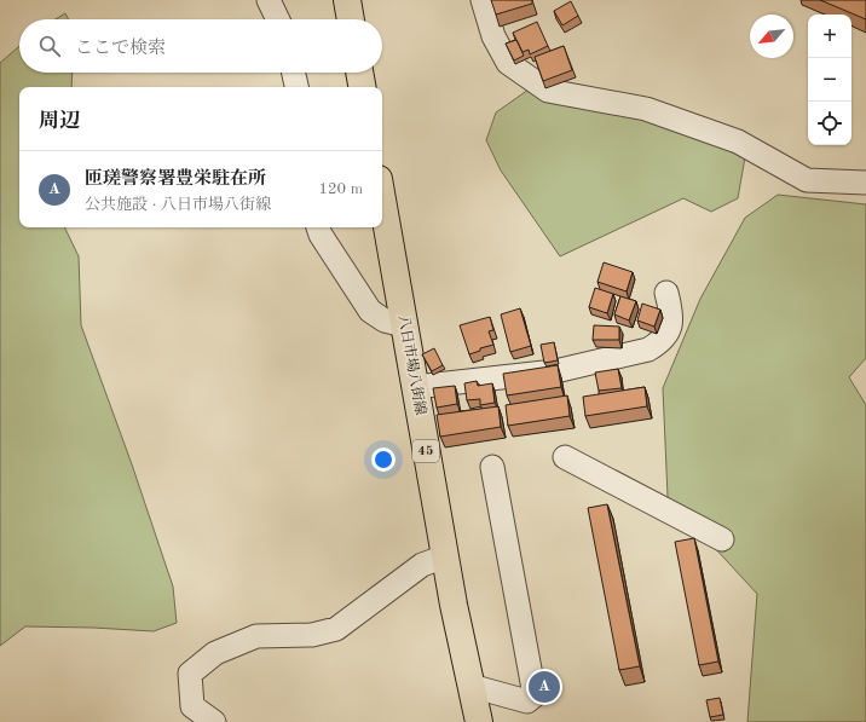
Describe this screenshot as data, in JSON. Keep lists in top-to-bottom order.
{
  "streets": {
    "main road": ["八日市場八街線", "45"]
  },
  "north": "bottom left",
  "page": {
    "map_buttons": ["+", "−"],
    "search": "ここで検索",
    "heading": "周辺",
    "list": [
      {
        "mark": "A",
        "name": "匝瑳警察署豊栄駐在所",
        "note": "公共施設 · 八日市場八街線",
        "value": "120 m"
      }
    ],
    "pins": "A"
  }
}
